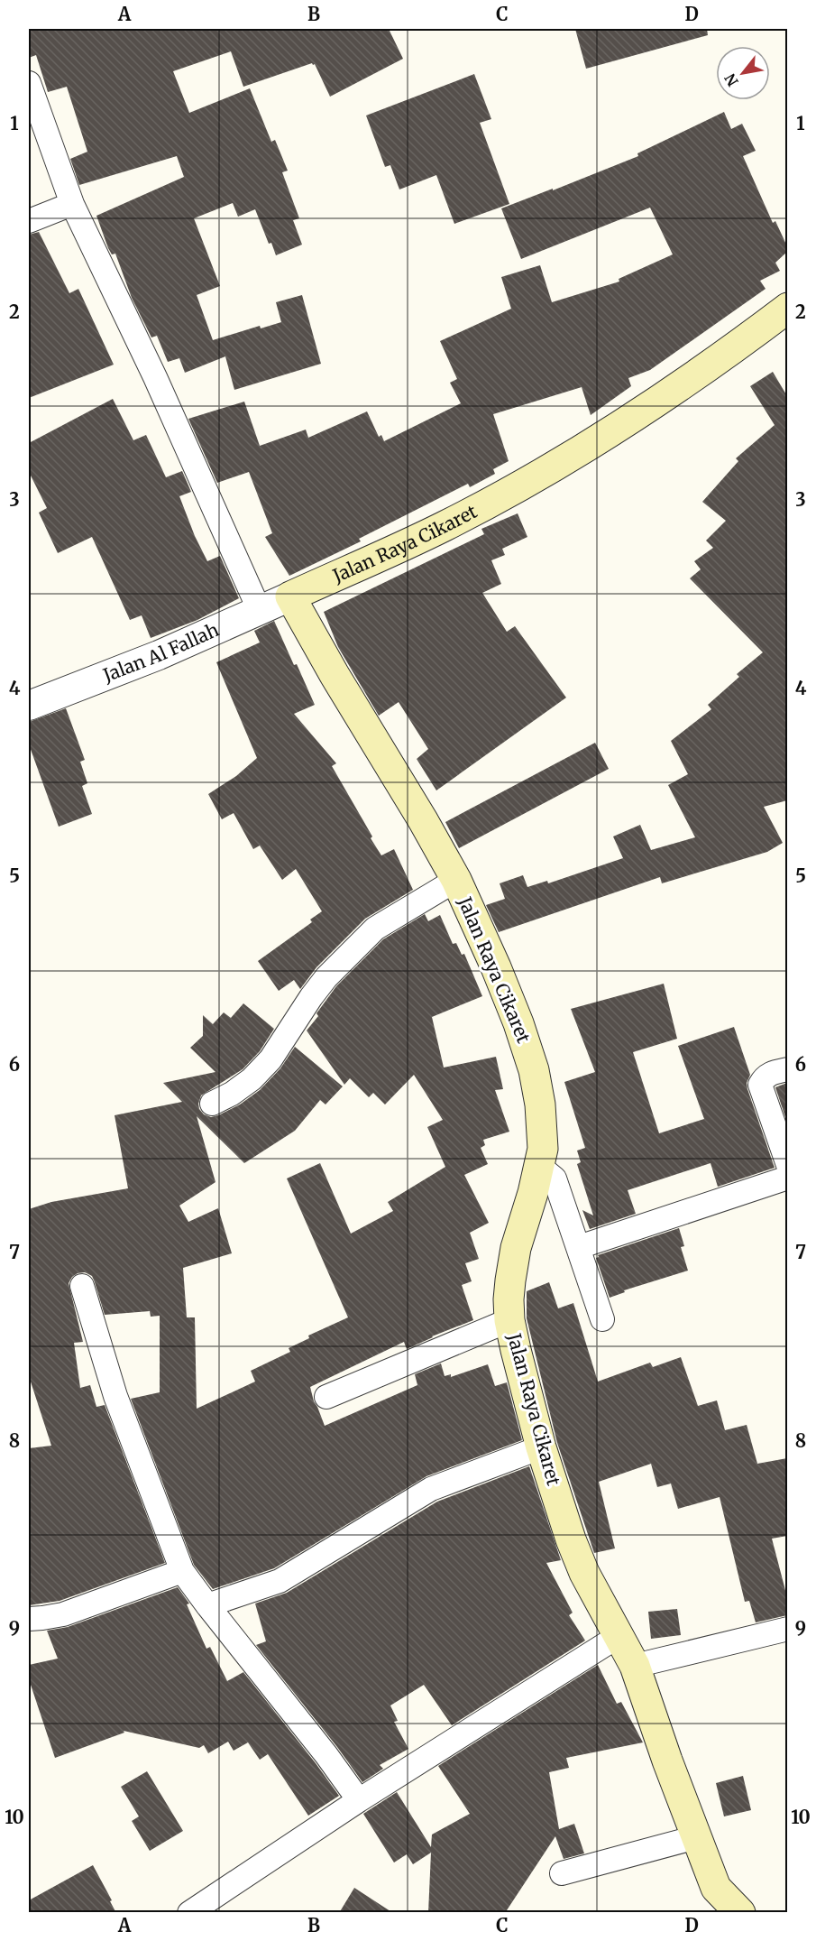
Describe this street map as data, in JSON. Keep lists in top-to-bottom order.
{
  "streets": {
    "main road": ["Jalan Raya Cikaret"],
    "street": ["Jalan Al Fallah"]
  },
  "crossings": [
    ["Jalan Raya Cikaret", "Jalan Al Fallah"]
  ],
  "north": "bottom left",
  "grid": {
    "columns": [
      "A",
      "B",
      "C",
      "D"
    ],
    "rows": [
      "1",
      "2",
      "3",
      "4",
      "5",
      "6",
      "7",
      "8",
      "9",
      "10"
    ]
  }
}
